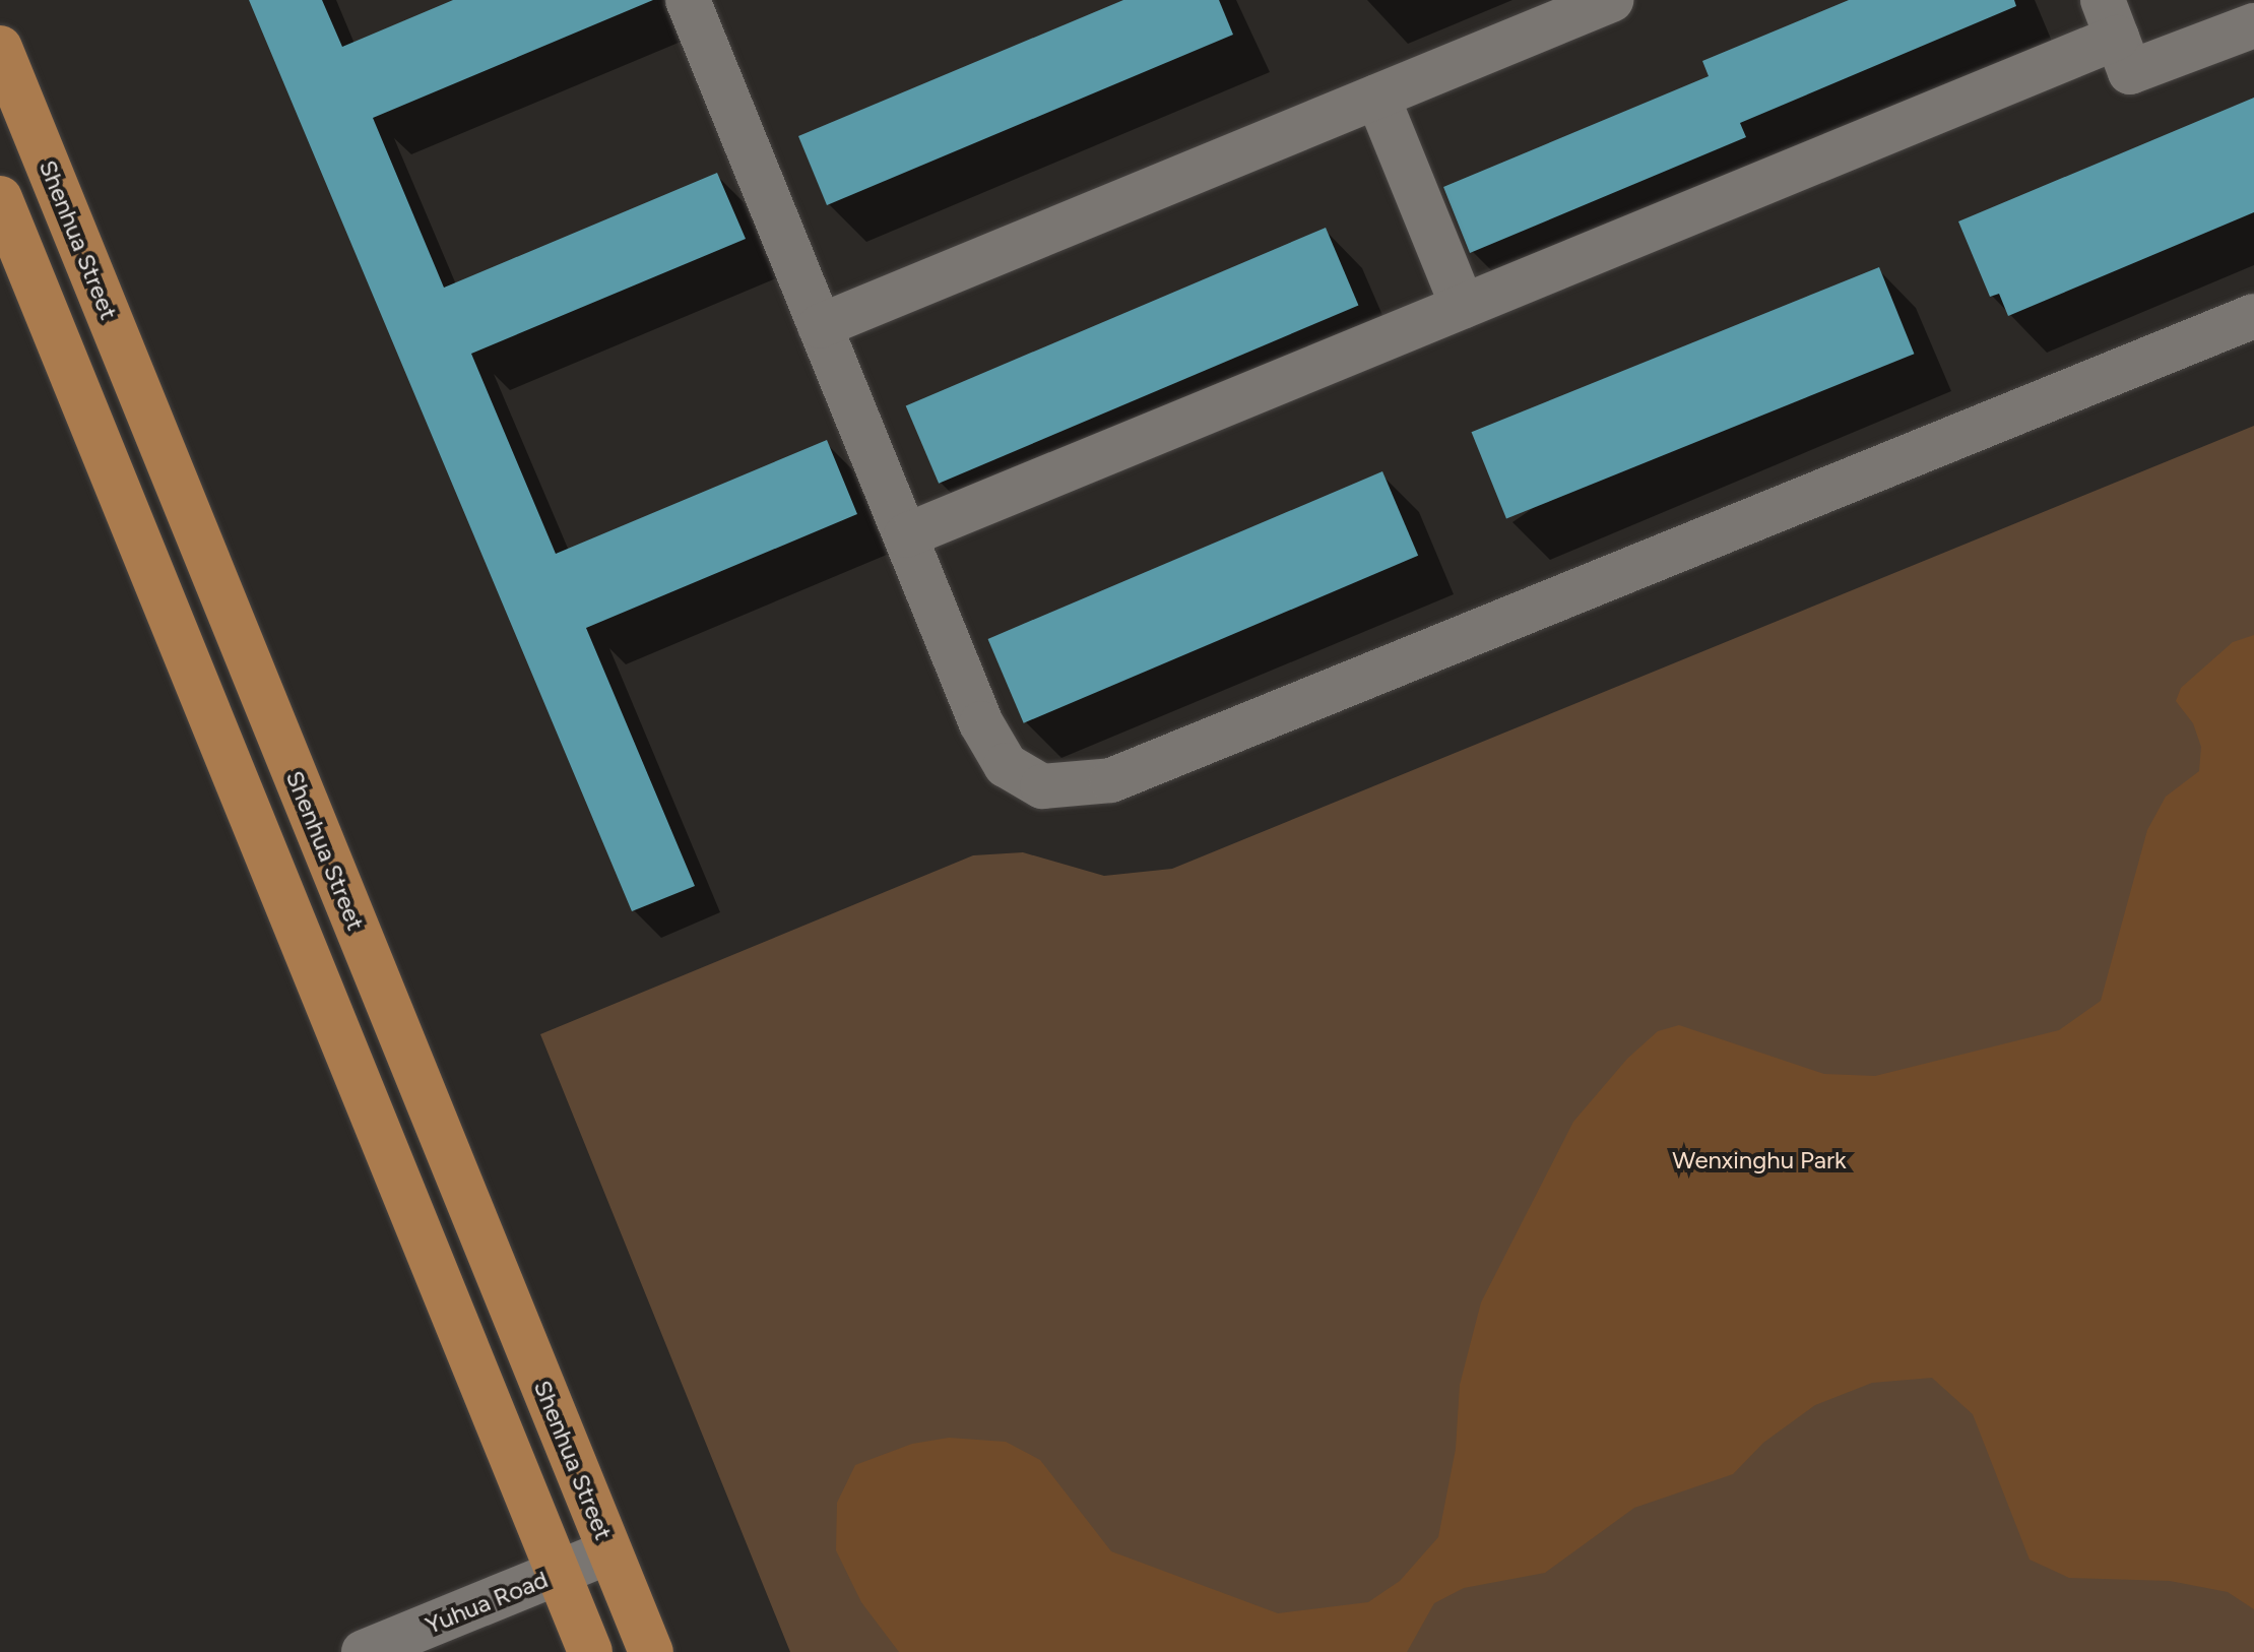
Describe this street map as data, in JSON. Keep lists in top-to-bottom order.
{
  "streets": {
    "main road": ["Shenhua Street"],
    "street": ["Yuhua Road"]
  },
  "crossings": [
    ["Shenhua Street", "Yuhua Road"]
  ],
  "parks": ["Wenxinghu Park"]
}
